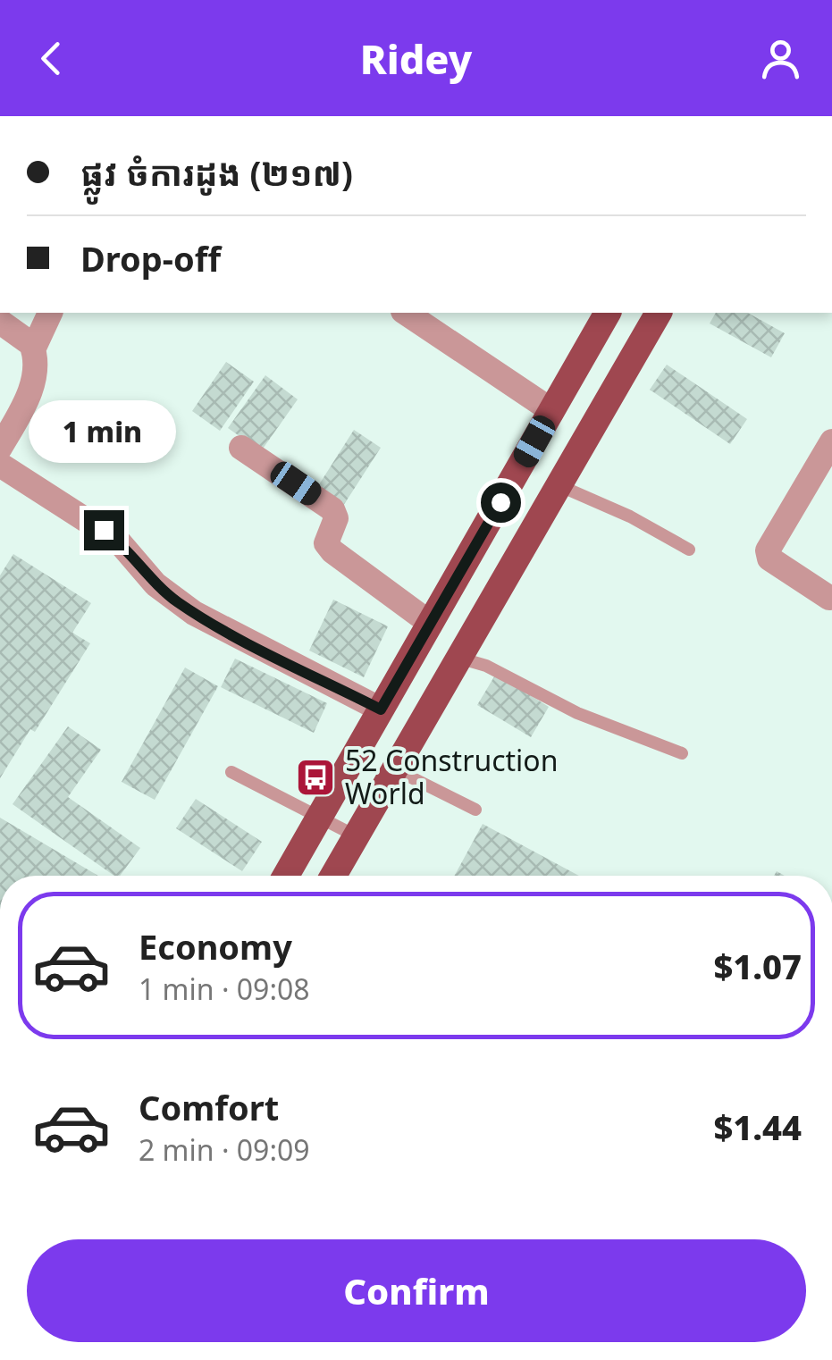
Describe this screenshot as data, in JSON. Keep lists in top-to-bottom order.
{
  "places": {
    "bus stop": ["52 Construction World"]
  },
  "page": {
    "header": "Ridey",
    "banner": ["ផ្លូវ ចំការដូង (២១៧)", "Drop-off"],
    "bubble": "1 min",
    "list": [
      {
        "name": "Economy",
        "note": "1 min · 09:08",
        "value": "$1.07"
      },
      {
        "name": "Comfort",
        "note": "2 min · 09:09",
        "value": "$1.44"
      }
    ],
    "buttons": "Confirm"
  }
}
